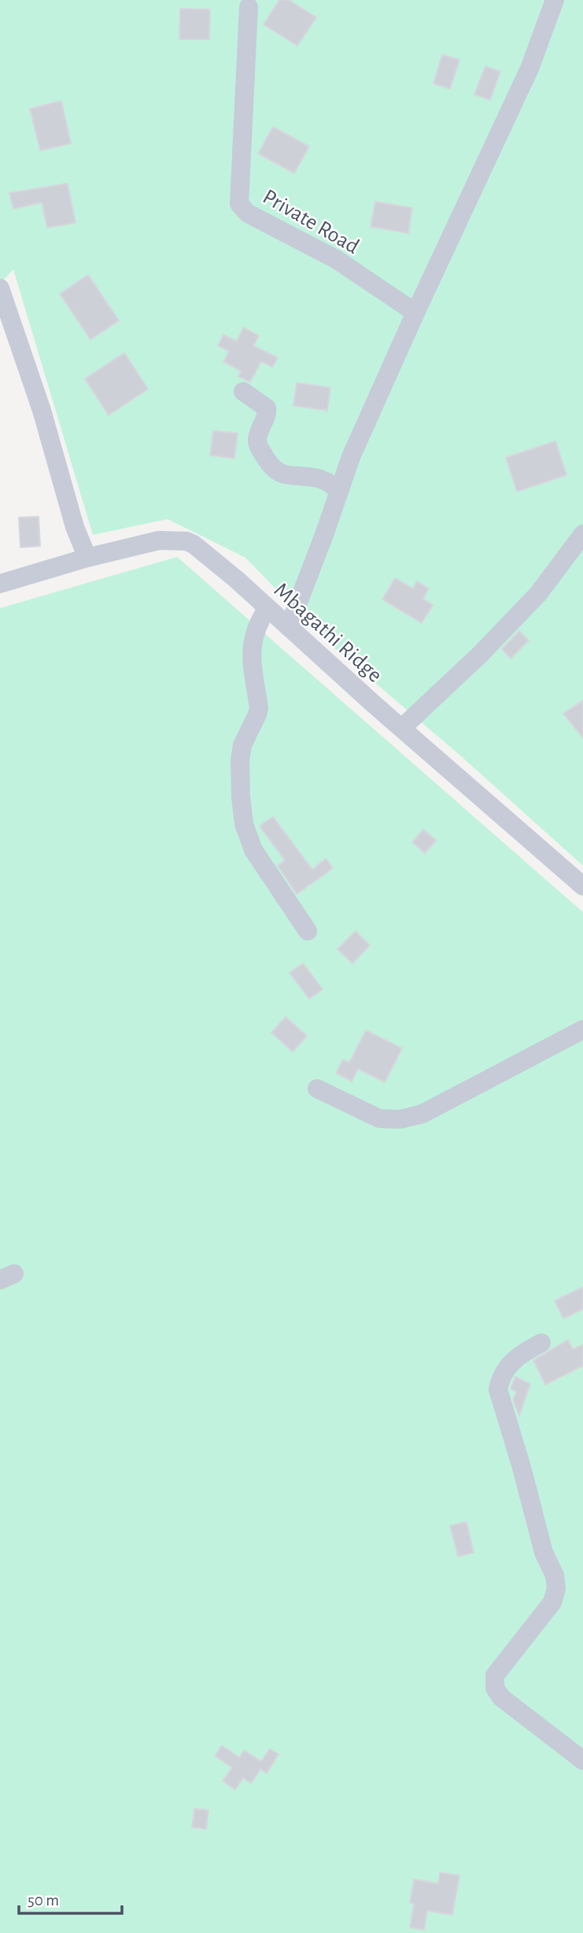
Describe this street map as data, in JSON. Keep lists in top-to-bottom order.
{
  "streets": {
    "street": ["Private Road", "Mbagathi Ridge"]
  },
  "scale_bar": "50 m"
}
